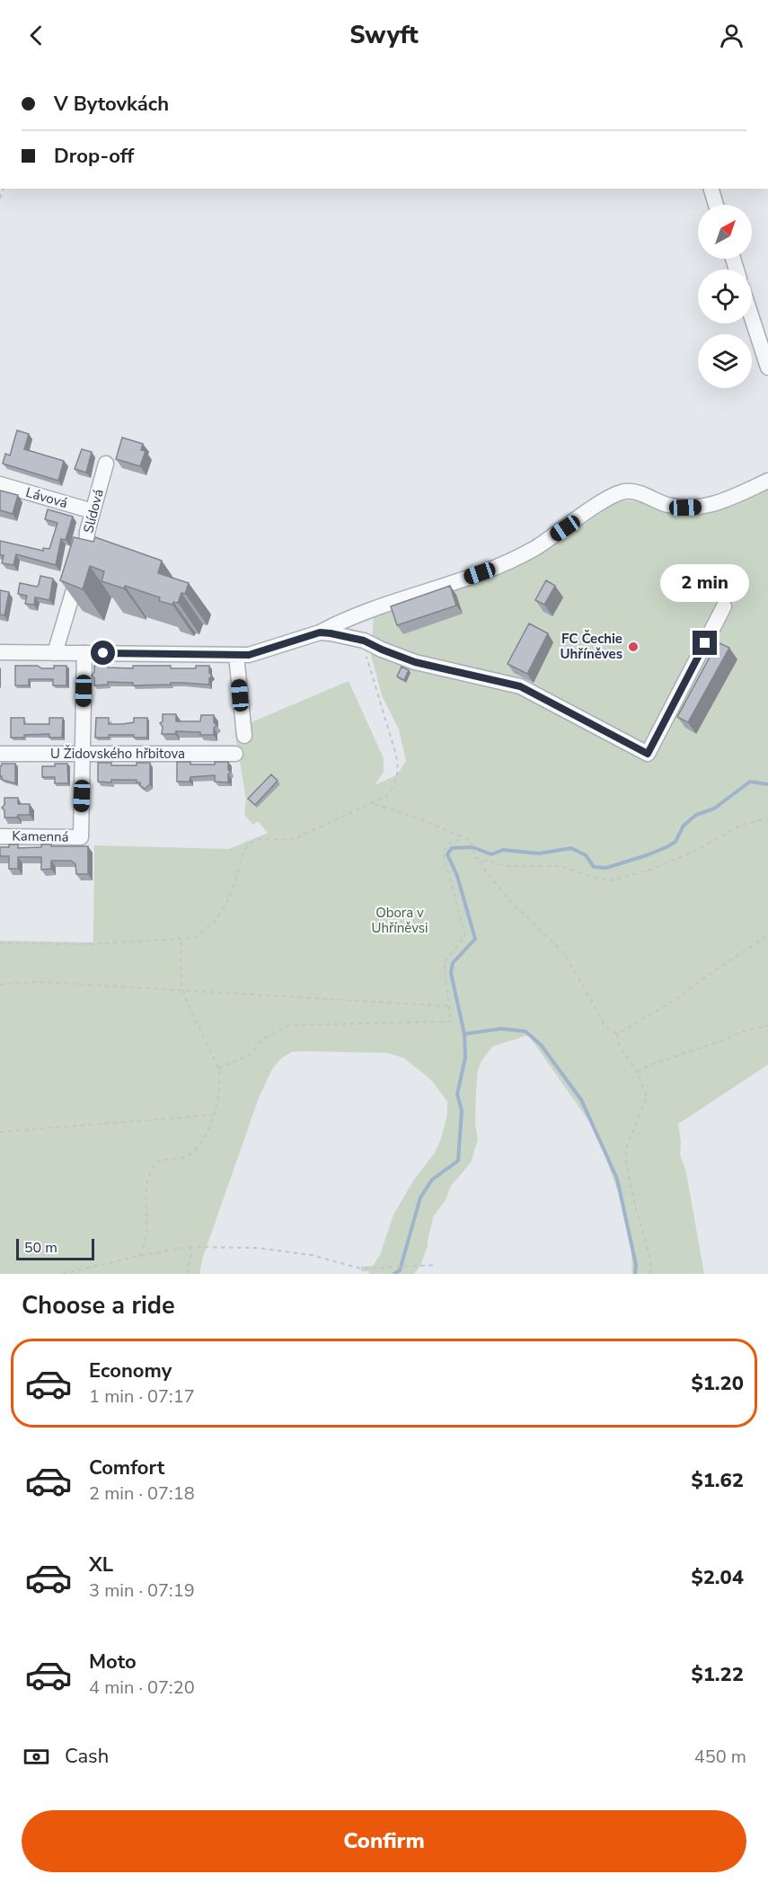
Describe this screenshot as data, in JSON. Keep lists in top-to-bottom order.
{
  "streets": {
    "street": [
      "Lávová",
      "Slídová",
      "U Židovského hřbitova",
      "Kamenná"
    ]
  },
  "crossings": [
    ["Lávová", "Slídová"],
    ["U Židovského hřbitova", "Kamenná"]
  ],
  "parks": ["Obora v Uhříněvsi"],
  "places": ["FC Čechie Uhříněves"],
  "scale_bar": "50 m",
  "north": "top right",
  "page": {
    "header": "Swyft",
    "banner": ["V Bytovkách", "Drop-off"],
    "bubble": "2 min",
    "scale": "50 m",
    "heading": "Choose a ride",
    "list": [
      {
        "name": "Economy",
        "note": "1 min · 07:17",
        "value": "$1.20"
      },
      {
        "name": "Comfort",
        "note": "2 min · 07:18",
        "value": "$1.62"
      },
      {
        "name": "XL",
        "note": "3 min · 07:19",
        "value": "$2.04"
      },
      {
        "name": "Moto",
        "note": "4 min · 07:20",
        "value": "$1.22"
      }
    ],
    "pay": ["Cash", "450 m"],
    "buttons": "Confirm"
  }
}
